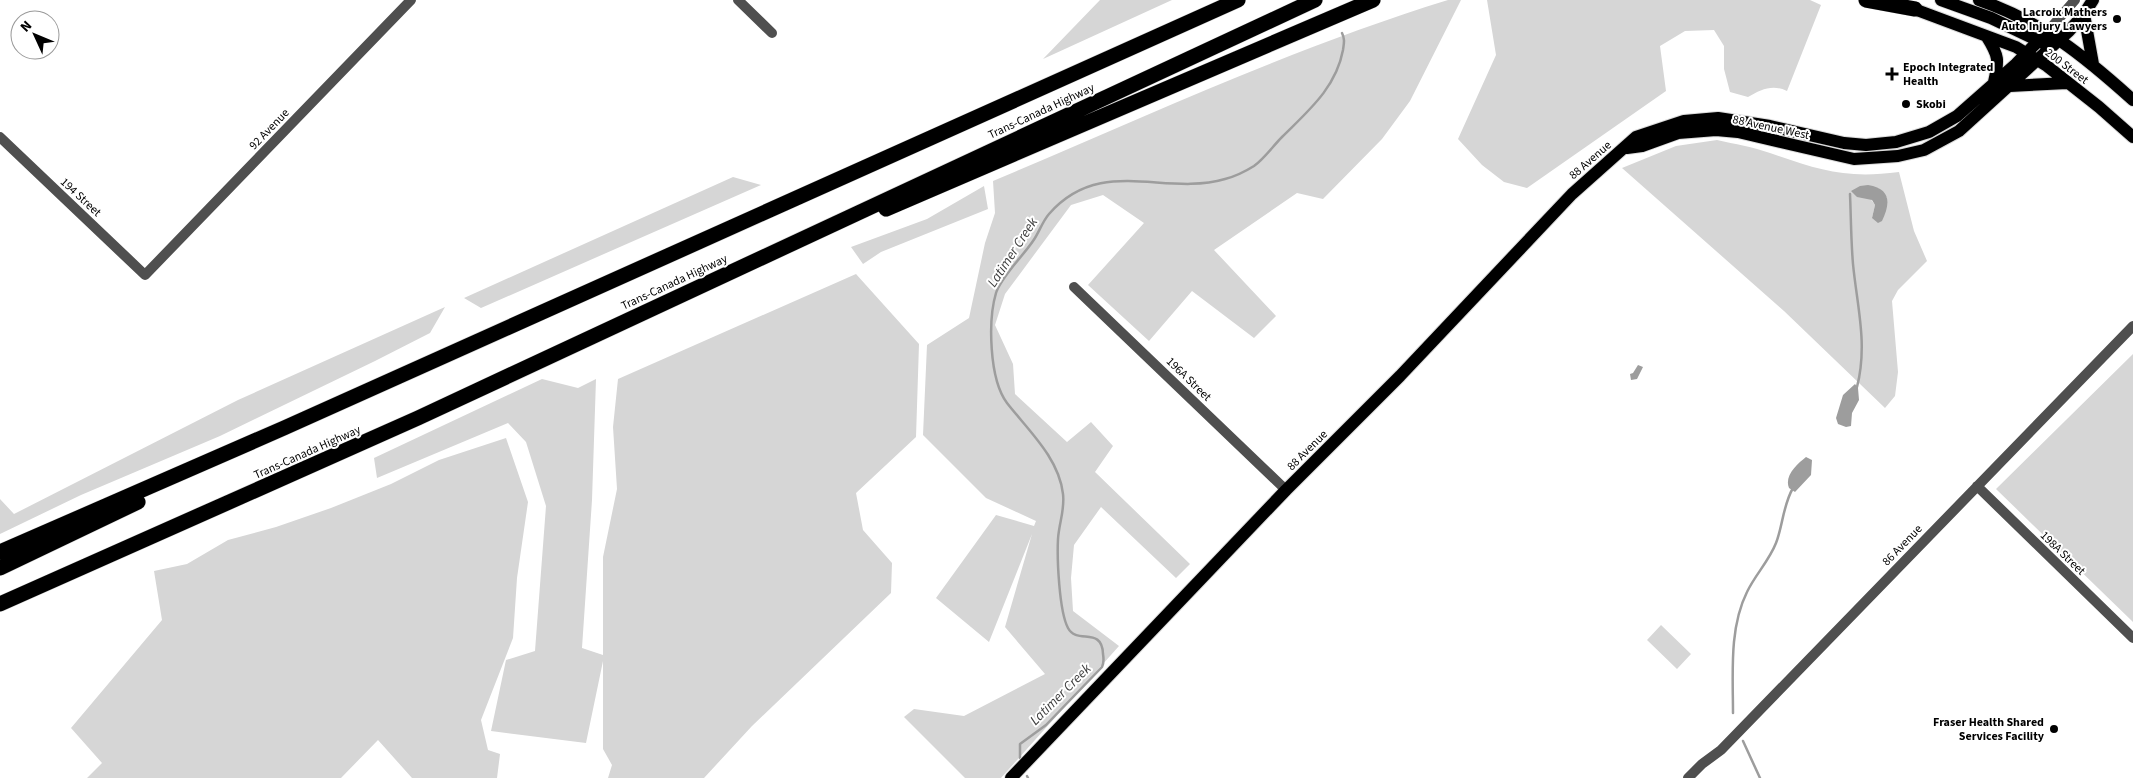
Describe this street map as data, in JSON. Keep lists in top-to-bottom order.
{
  "streets": {
    "highway": ["Trans-Canada Highway"],
    "main road": ["200 Street", "88 Avenue West", "88 Avenue"],
    "street": [
      "92 Avenue",
      "194 Street",
      "196A Street",
      "86 Avenue",
      "198A Street"
    ]
  },
  "crossings": [
    ["200 Street", "88 Avenue West"],
    ["88 Avenue West", "88 Avenue"],
    ["92 Avenue", "194 Street"],
    ["88 Avenue", "196A Street"],
    ["86 Avenue", "198A Street"]
  ],
  "water": ["Latimer Creek"],
  "places": {
    "other": ["Lacroix Mathers Auto Injury Lawyers", "Skobi", "Fraser Health Shared Services Facility"],
    "health": ["Epoch Integrated Health"]
  },
  "north": "top left"
}
